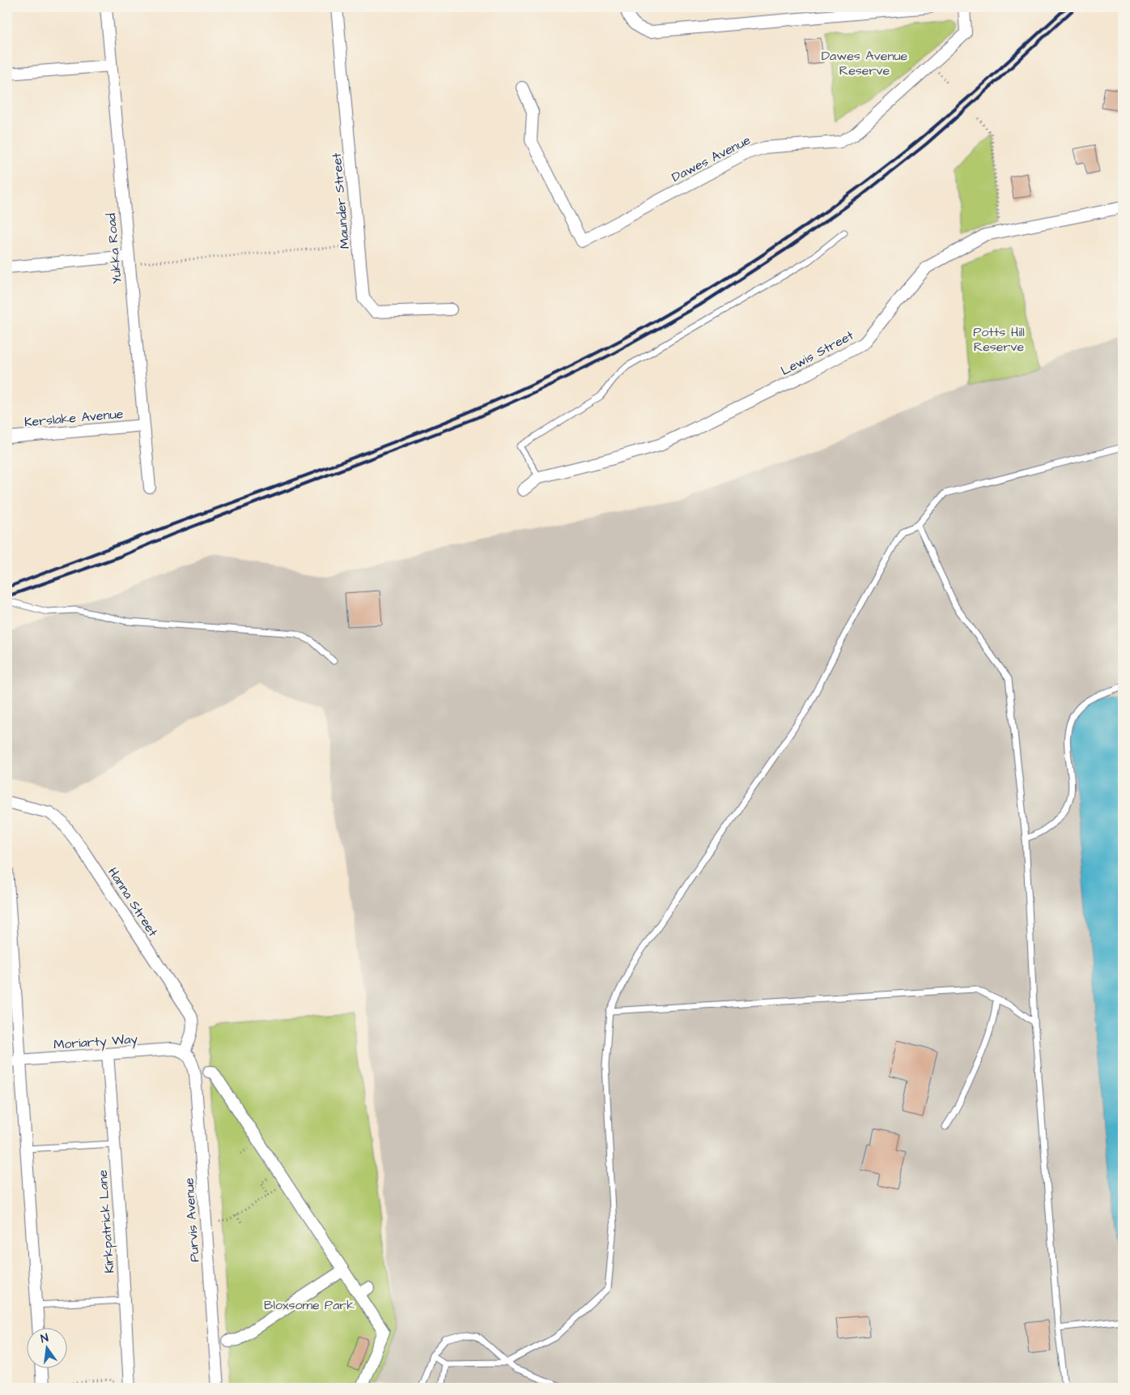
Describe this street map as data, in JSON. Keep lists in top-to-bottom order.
{
  "streets": {
    "street": [
      "Dawes Avenue",
      "Maunder Street",
      "Yukka Road",
      "Lewis Street",
      "Kerslake Avenue",
      "Hanna Street",
      "Moriarty Way",
      "Purvis Avenue",
      "Kirkpatrick Lane"
    ]
  },
  "crossings": [
    ["Yukka Road", "Kerslake Avenue"],
    ["Hanna Street", "Moriarty Way"],
    ["Hanna Street", "Purvis Avenue"],
    ["Moriarty Way", "Purvis Avenue"],
    ["Moriarty Way", "Kirkpatrick Lane"]
  ],
  "parks": ["Dawes Avenue Reserve", "Potts Hill Reserve", "Bloxsome Park"],
  "north": "top"
}
